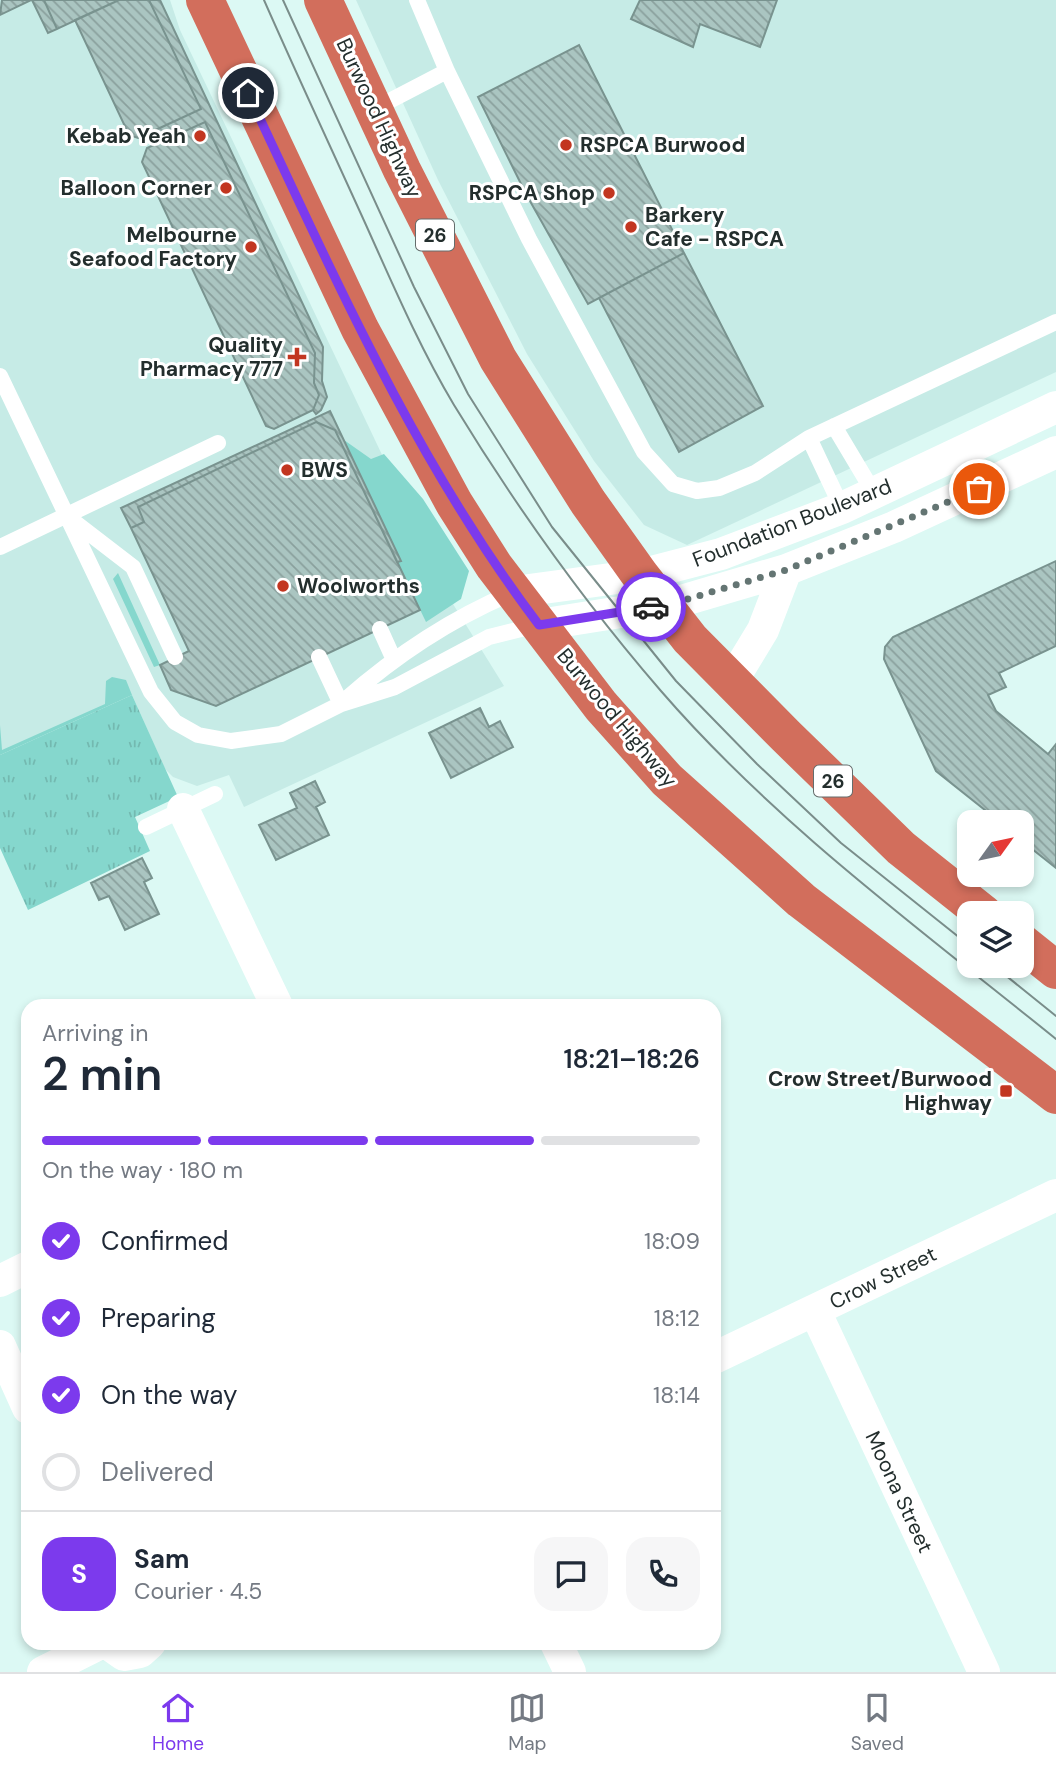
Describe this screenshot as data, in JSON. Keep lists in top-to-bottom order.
{
  "streets": {
    "highway": ["Burwood Highway", "26"],
    "street": ["Foundation Boulevard", "Crow Street", "Moona Street"]
  },
  "crossings": [
    ["Burwood Highway", "Foundation Boulevard"],
    ["Crow Street", "Moona Street"]
  ],
  "places": {
    "other": [
      "Kebab Yeah",
      "RSPCA Burwood",
      "Balloon Corner",
      "RSPCA Shop",
      "Barkery Cafe - RSPCA",
      "Melbourne Seafood Factory",
      "BWS",
      "Woolworths"
    ],
    "health": ["Quality Pharmacy 777"],
    "transit": ["Crow Street/Burwood Highway"]
  },
  "north": "top right",
  "page": {
    "heading": ["2 min", "Arriving in", "18:21–18:26"],
    "panel": ["Sam", "Courier · 4.5"],
    "bar": "On the way · 180 m",
    "list": [
      ["Confirmed", "18:09"],
      ["Preparing", "18:12"],
      ["On the way", "18:14"],
      "Delivered"
    ],
    "round": "S",
    "tabs": ["Home", "Map", "Saved"]
  }
}
